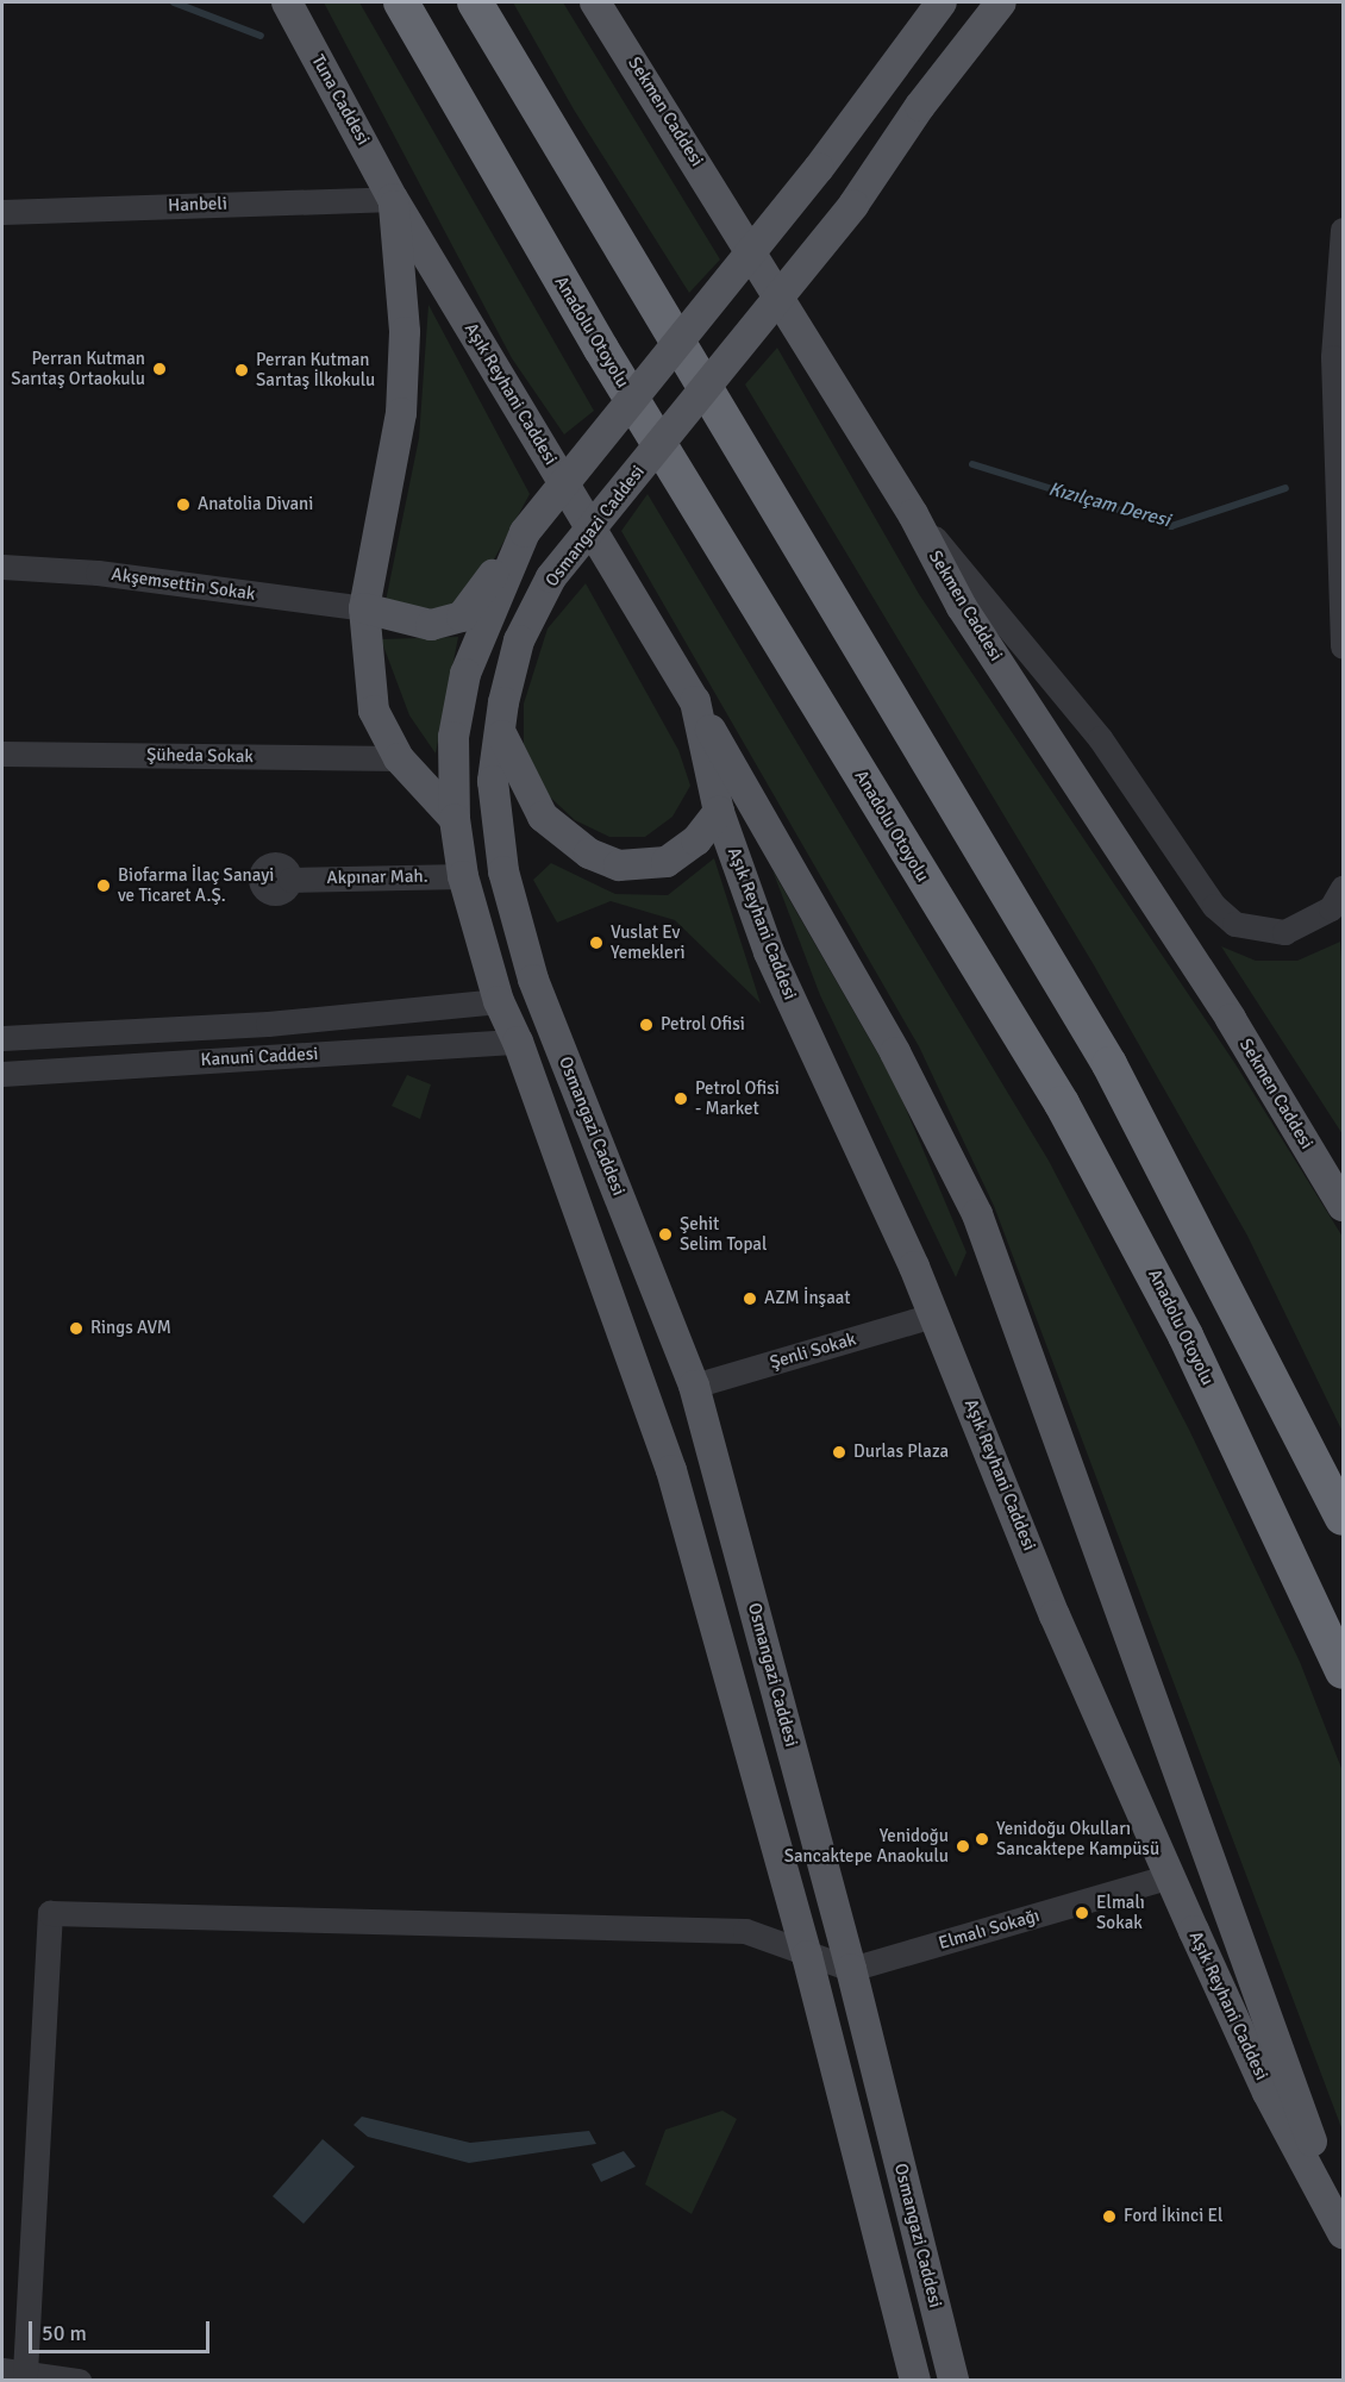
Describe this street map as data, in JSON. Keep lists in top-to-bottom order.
{
  "streets": {
    "highway": ["Anadolu Otoyolu"],
    "main road": [
      "Tuna Caddesi",
      "Sekmen Caddesi",
      "Aşık Reyhani Caddesi",
      "Osmangazi Caddesi"
    ],
    "street": [
      "Hanbeli",
      "Akşemsettin Sokak",
      "Şüheda Sokak",
      "Akpınar Mah.",
      "Kanuni Caddesi",
      "Şenli Sokak",
      "Elmalı Sokağı"
    ]
  },
  "crossings": [
    ["Tuna Caddesi", "Hanbeli"],
    ["Tuna Caddesi", "Aşık Reyhani Caddesi"],
    ["Hanbeli", "Aşık Reyhani Caddesi"],
    ["Aşık Reyhani Caddesi", "Şenli Sokak"],
    ["Aşık Reyhani Caddesi", "Elmalı Sokağı"],
    ["Osmangazi Caddesi", "Akpınar Mah."],
    ["Osmangazi Caddesi", "Kanuni Caddesi"],
    ["Osmangazi Caddesi", "Şenli Sokak"],
    ["Osmangazi Caddesi", "Elmalı Sokağı"]
  ],
  "water": ["Kızılçam Deresi"],
  "places": [
    "Perran Kutman Sarıtaş Ortaokulu",
    "Perran Kutman Sarıtaş İlkokulu",
    "Anatolia Divani",
    "Biofarma İlaç Sanayi ve Ticaret A.Ş.",
    "Vuslat Ev Yemekleri",
    "Petrol Ofisi",
    "Petrol Ofisi - Market",
    "Şehit Selim Topal",
    "AZM İnşaat",
    "Rings AVM",
    "Durlas Plaza",
    "Yenidoğu Okulları Sancaktepe Kampüsü",
    "Yenidoğu Sancaktepe Anaokulu",
    "Elmalı Sokak",
    "Ford İkinci El"
  ],
  "scale_bar": "50 m"
}
